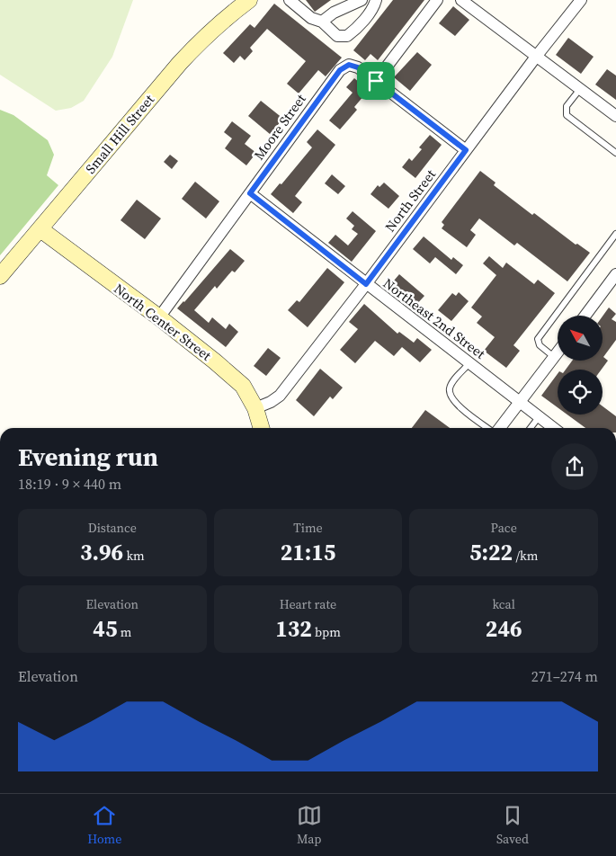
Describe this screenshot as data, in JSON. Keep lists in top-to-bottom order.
{
  "streets": {
    "street": [
      "Moore Street",
      "Small Hill Street",
      "North Street",
      "Northeast 2nd Street",
      "North Center Street"
    ]
  },
  "crossings": [
    ["Moore Street", "Northeast 2nd Street"],
    ["Moore Street", "North Center Street"],
    ["Small Hill Street", "North Center Street"],
    ["North Street", "Northeast 2nd Street"],
    ["North Street", "North Center Street"]
  ],
  "north": "top left",
  "page": {
    "heading": ["Evening run", "18:19 · 9 × 440 m"],
    "stats": [
      ["Distance", "3.96 km"],
      ["Time", "21:15"],
      ["Pace", "5:22 /km"],
      ["Elevation", "45 m"],
      ["Heart rate", "132 bpm"],
      ["kcal", "246"]
    ],
    "chart": ["Elevation", "271–274 m"],
    "tabs": ["Home", "Map", "Saved"]
  }
}
